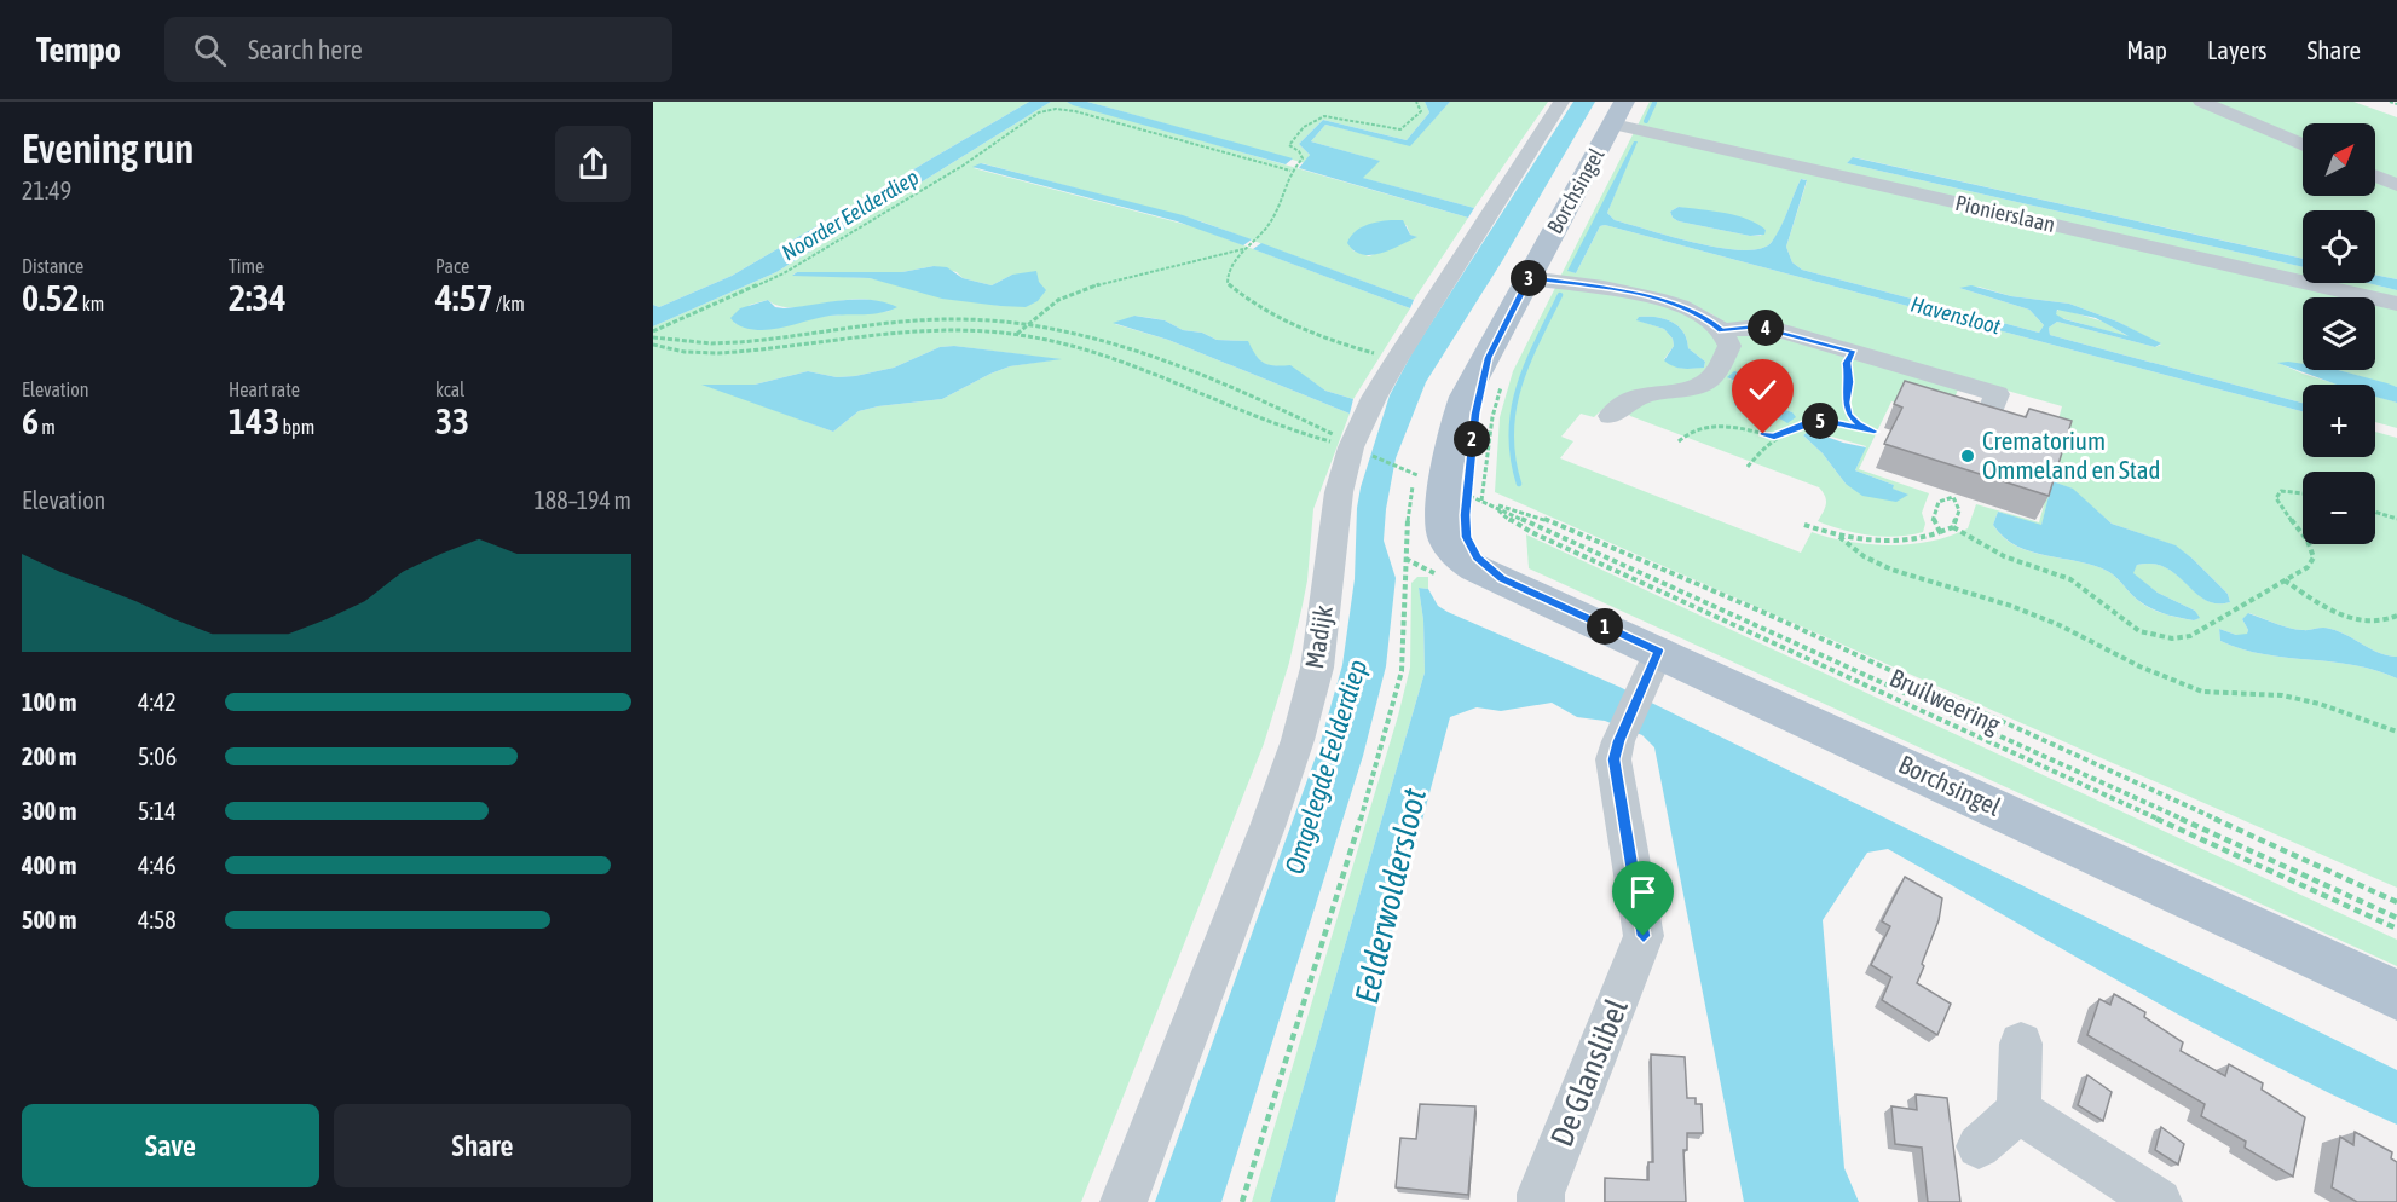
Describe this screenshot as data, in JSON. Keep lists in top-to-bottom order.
{
  "streets": {
    "main road": ["Borchsingel"],
    "street": ["Pionierslaan", "Madijk", "De Glanslibel"],
    "path": ["Bruilweering"]
  },
  "crossings": [
    ["Borchsingel", "Pionierslaan"],
    ["Borchsingel", "De Glanslibel"]
  ],
  "water": [
    "Noorder Eelderdiep",
    "Havensloot",
    "Omgelegde Eelderdiep",
    "Eelderwoldersloot"
  ],
  "places": ["Crematorium Ommeland en Stad"],
  "north": "top right",
  "page": {
    "header": "Tempo",
    "search": "Search here",
    "nav": ["Map", "Layers", "Share"],
    "heading": ["Evening run", "21:49"],
    "map_buttons": ["+", "−"],
    "stats": [
      ["Distance", "0.52 km"],
      ["Time", "2:34"],
      ["Pace", "4:57 /km"],
      ["Elevation", "6 m"],
      ["Heart rate", "143 bpm"],
      ["kcal", "33"]
    ],
    "pins": [
      "3",
      "4",
      "5",
      "2",
      "1"
    ],
    "chart": ["Elevation", "188–194 m"],
    "list": [
      {
        "name": "100 m",
        "note": "4:42"
      },
      {
        "name": "200 m",
        "note": "5:06"
      },
      {
        "name": "300 m",
        "note": "5:14"
      },
      {
        "name": "400 m",
        "note": "4:46"
      },
      {
        "name": "500 m",
        "note": "4:58"
      }
    ],
    "buttons": ["Save", "Share"]
  }
}
